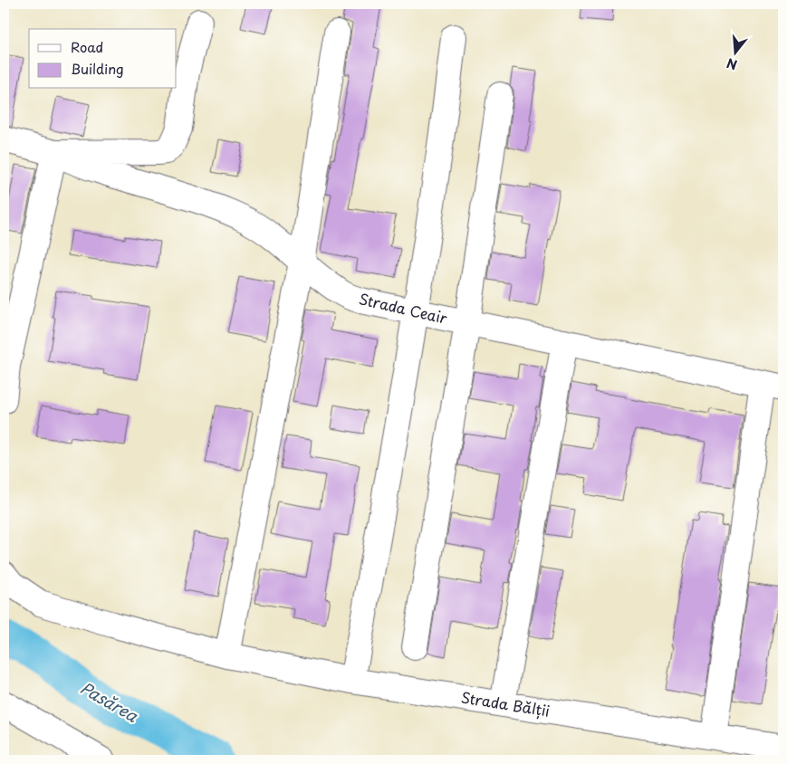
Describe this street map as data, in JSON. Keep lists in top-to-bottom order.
{
  "streets": {
    "street": ["Strada Ceair", "Strada Bălții"]
  },
  "water": ["Pasărea"],
  "legend": ["Road", "Building"],
  "north": "bottom"
}
